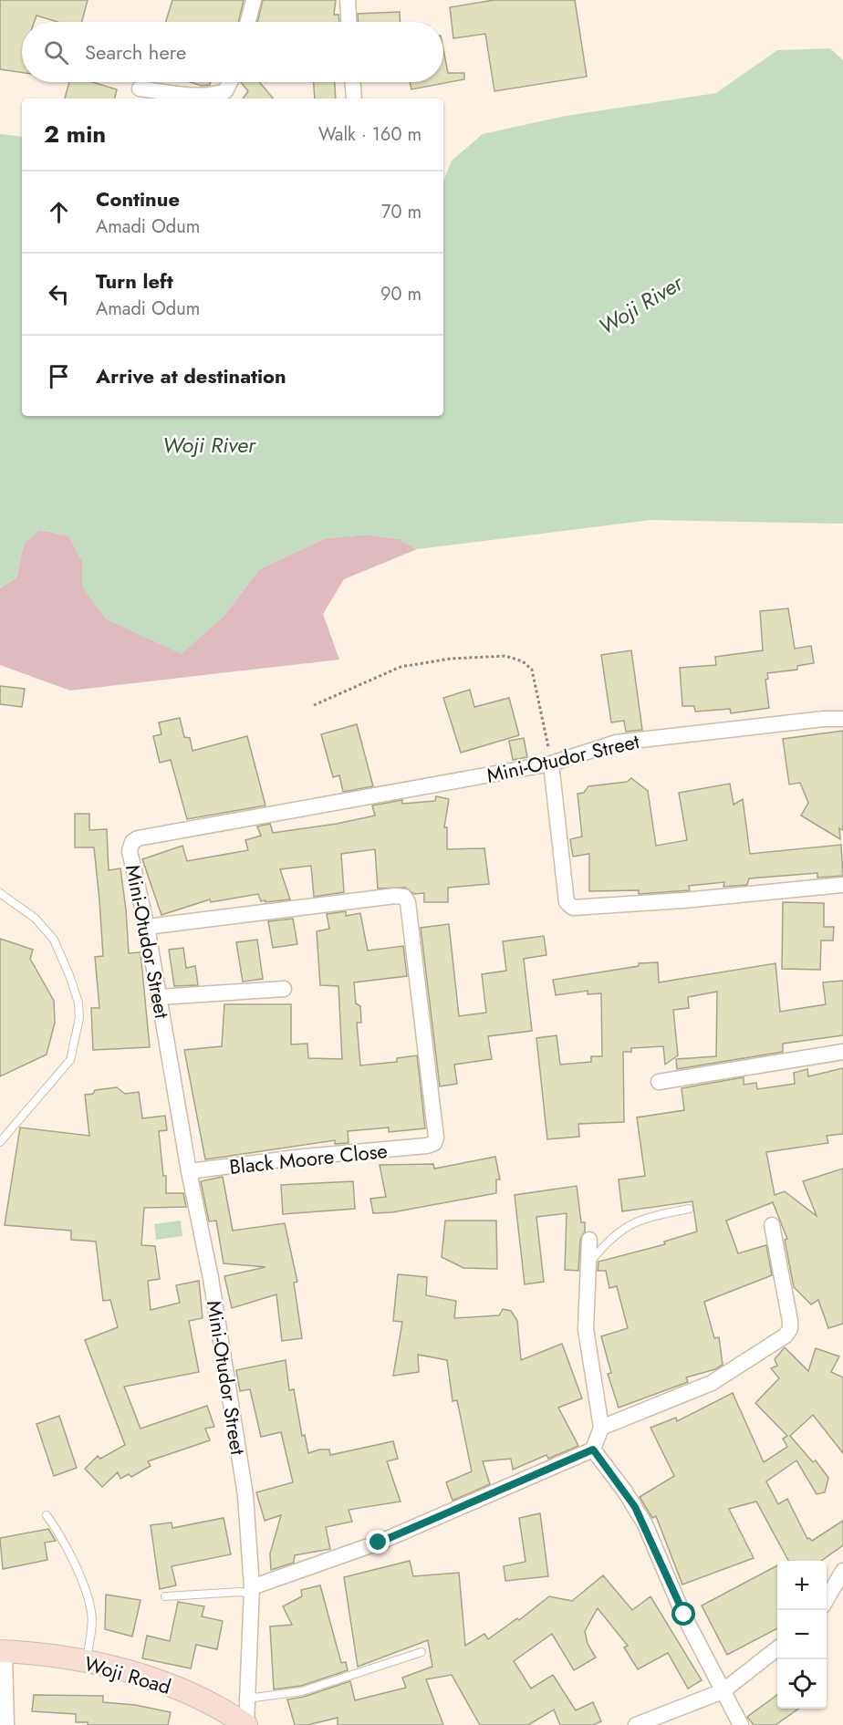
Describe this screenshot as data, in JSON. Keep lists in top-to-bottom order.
{
  "streets": {
    "main road": ["Woji Road"],
    "street": ["Mini-Otudor Street", "Black Moore Close"]
  },
  "crossings": [
    ["Mini-Otudor Street", "Black Moore Close"],
    ["Mini-Otudor Street", "Woji Road"]
  ],
  "water": ["Woji River"],
  "page": {
    "search": "Search here",
    "heading": ["2 min", "Walk · 160 m"],
    "list": [
      ["Continue", "Amadi Odum", "70 m"],
      ["Turn left", "Amadi Odum", "90 m"],
      "Arrive at destination"
    ],
    "map_buttons": ["+", "−"]
  }
}
